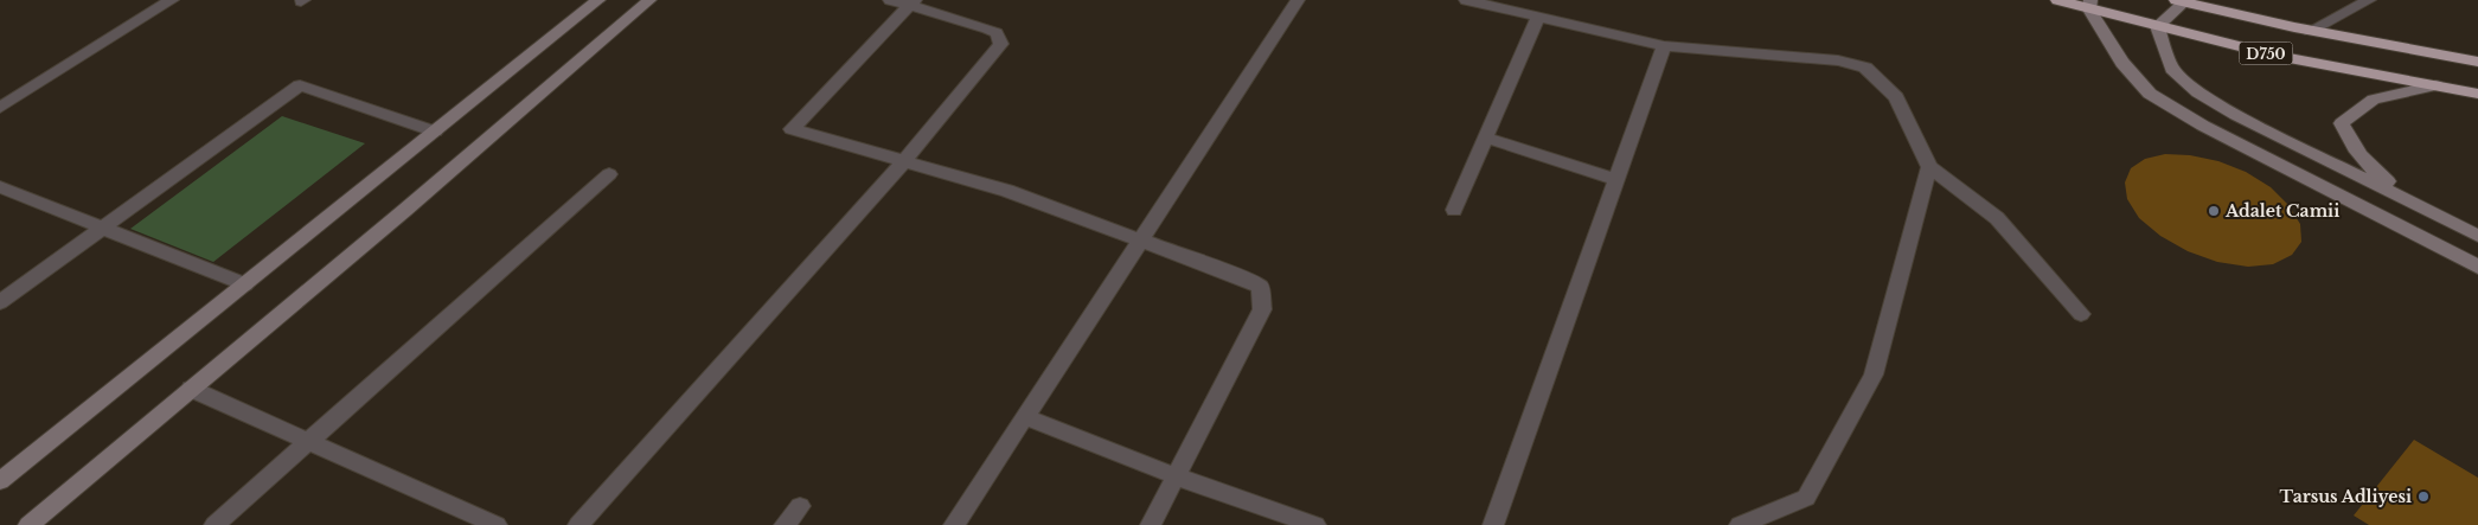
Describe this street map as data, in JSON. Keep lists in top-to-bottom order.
{
  "streets": {
    "highway": ["D750"]
  },
  "places": ["Adalet Camii", "Tarsus Adliyesi"]
}
